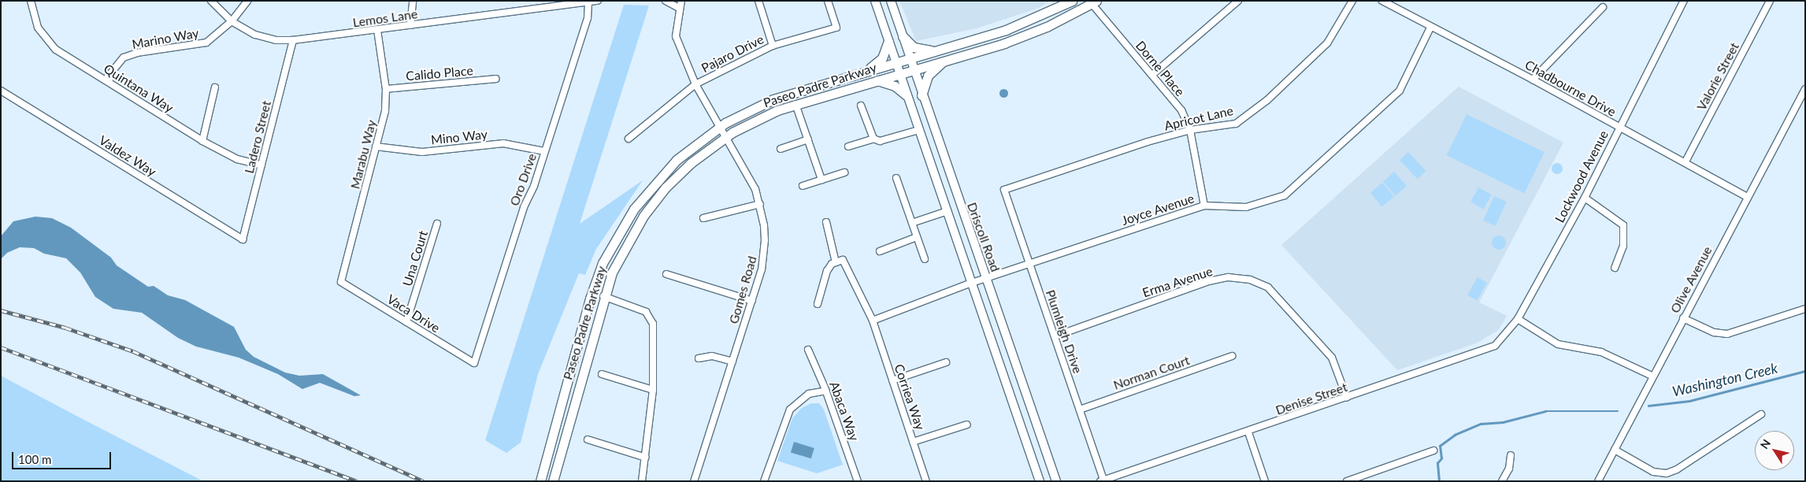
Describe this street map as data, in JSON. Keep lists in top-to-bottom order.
{
  "streets": {
    "main road": ["Paseo Padre Parkway"],
    "street": [
      "Lemos Lane",
      "Marino Way",
      "Pajaro Drive",
      "Dorne Place",
      "Calido Place",
      "Valorie Street",
      "Quintana Way",
      "Chadbourne Drive",
      "Apricot Lane",
      "Ladero Street",
      "Mino Way",
      "Marabu Way",
      "Valdez Way",
      "Lockwood Avenue",
      "Oro Drive",
      "Joyce Avenue",
      "Driscoll Road",
      "Una Court",
      "Olive Avenue",
      "Erma Avenue",
      "Gomes Road",
      "Vaca Drive",
      "Plumleigh Drive",
      "Norman Court",
      "Corriea Way",
      "Denise Street",
      "Abaca Way"
    ]
  },
  "crossings": [
    ["Lemos Lane", "Marino Way"],
    ["Lemos Lane", "Ladero Street"],
    ["Lemos Lane", "Marabu Way"],
    ["Lemos Lane", "Oro Drive"],
    ["Marino Way", "Quintana Way"],
    ["Pajaro Drive", "Gomes Road"],
    ["Dorne Place", "Paseo Padre Parkway"],
    ["Dorne Place", "Apricot Lane"],
    ["Dorne Place", "Joyce Avenue"],
    ["Calido Place", "Marabu Way"],
    ["Valorie Street", "Chadbourne Drive"],
    ["Paseo Padre Parkway", "Driscoll Road"],
    ["Paseo Padre Parkway", "Gomes Road"],
    ["Quintana Way", "Ladero Street"],
    ["Chadbourne Drive", "Lockwood Avenue"],
    ["Chadbourne Drive", "Joyce Avenue"],
    ["Chadbourne Drive", "Olive Avenue"],
    ["Apricot Lane", "Plumleigh Drive"],
    ["Ladero Street", "Valdez Way"],
    ["Mino Way", "Marabu Way"],
    ["Mino Way", "Oro Drive"],
    ["Marabu Way", "Vaca Drive"],
    ["Lockwood Avenue", "Denise Street"],
    ["Oro Drive", "Vaca Drive"],
    ["Joyce Avenue", "Driscoll Road"],
    ["Joyce Avenue", "Plumleigh Drive"],
    ["Joyce Avenue", "Corriea Way"],
    ["Una Court", "Vaca Drive"],
    ["Erma Avenue", "Plumleigh Drive"],
    ["Erma Avenue", "Denise Street"],
    ["Plumleigh Drive", "Norman Court"],
    ["Plumleigh Drive", "Denise Street"]
  ],
  "water": ["Washington Creek"],
  "scale_bar": "100 m",
  "north": "top left"
}
